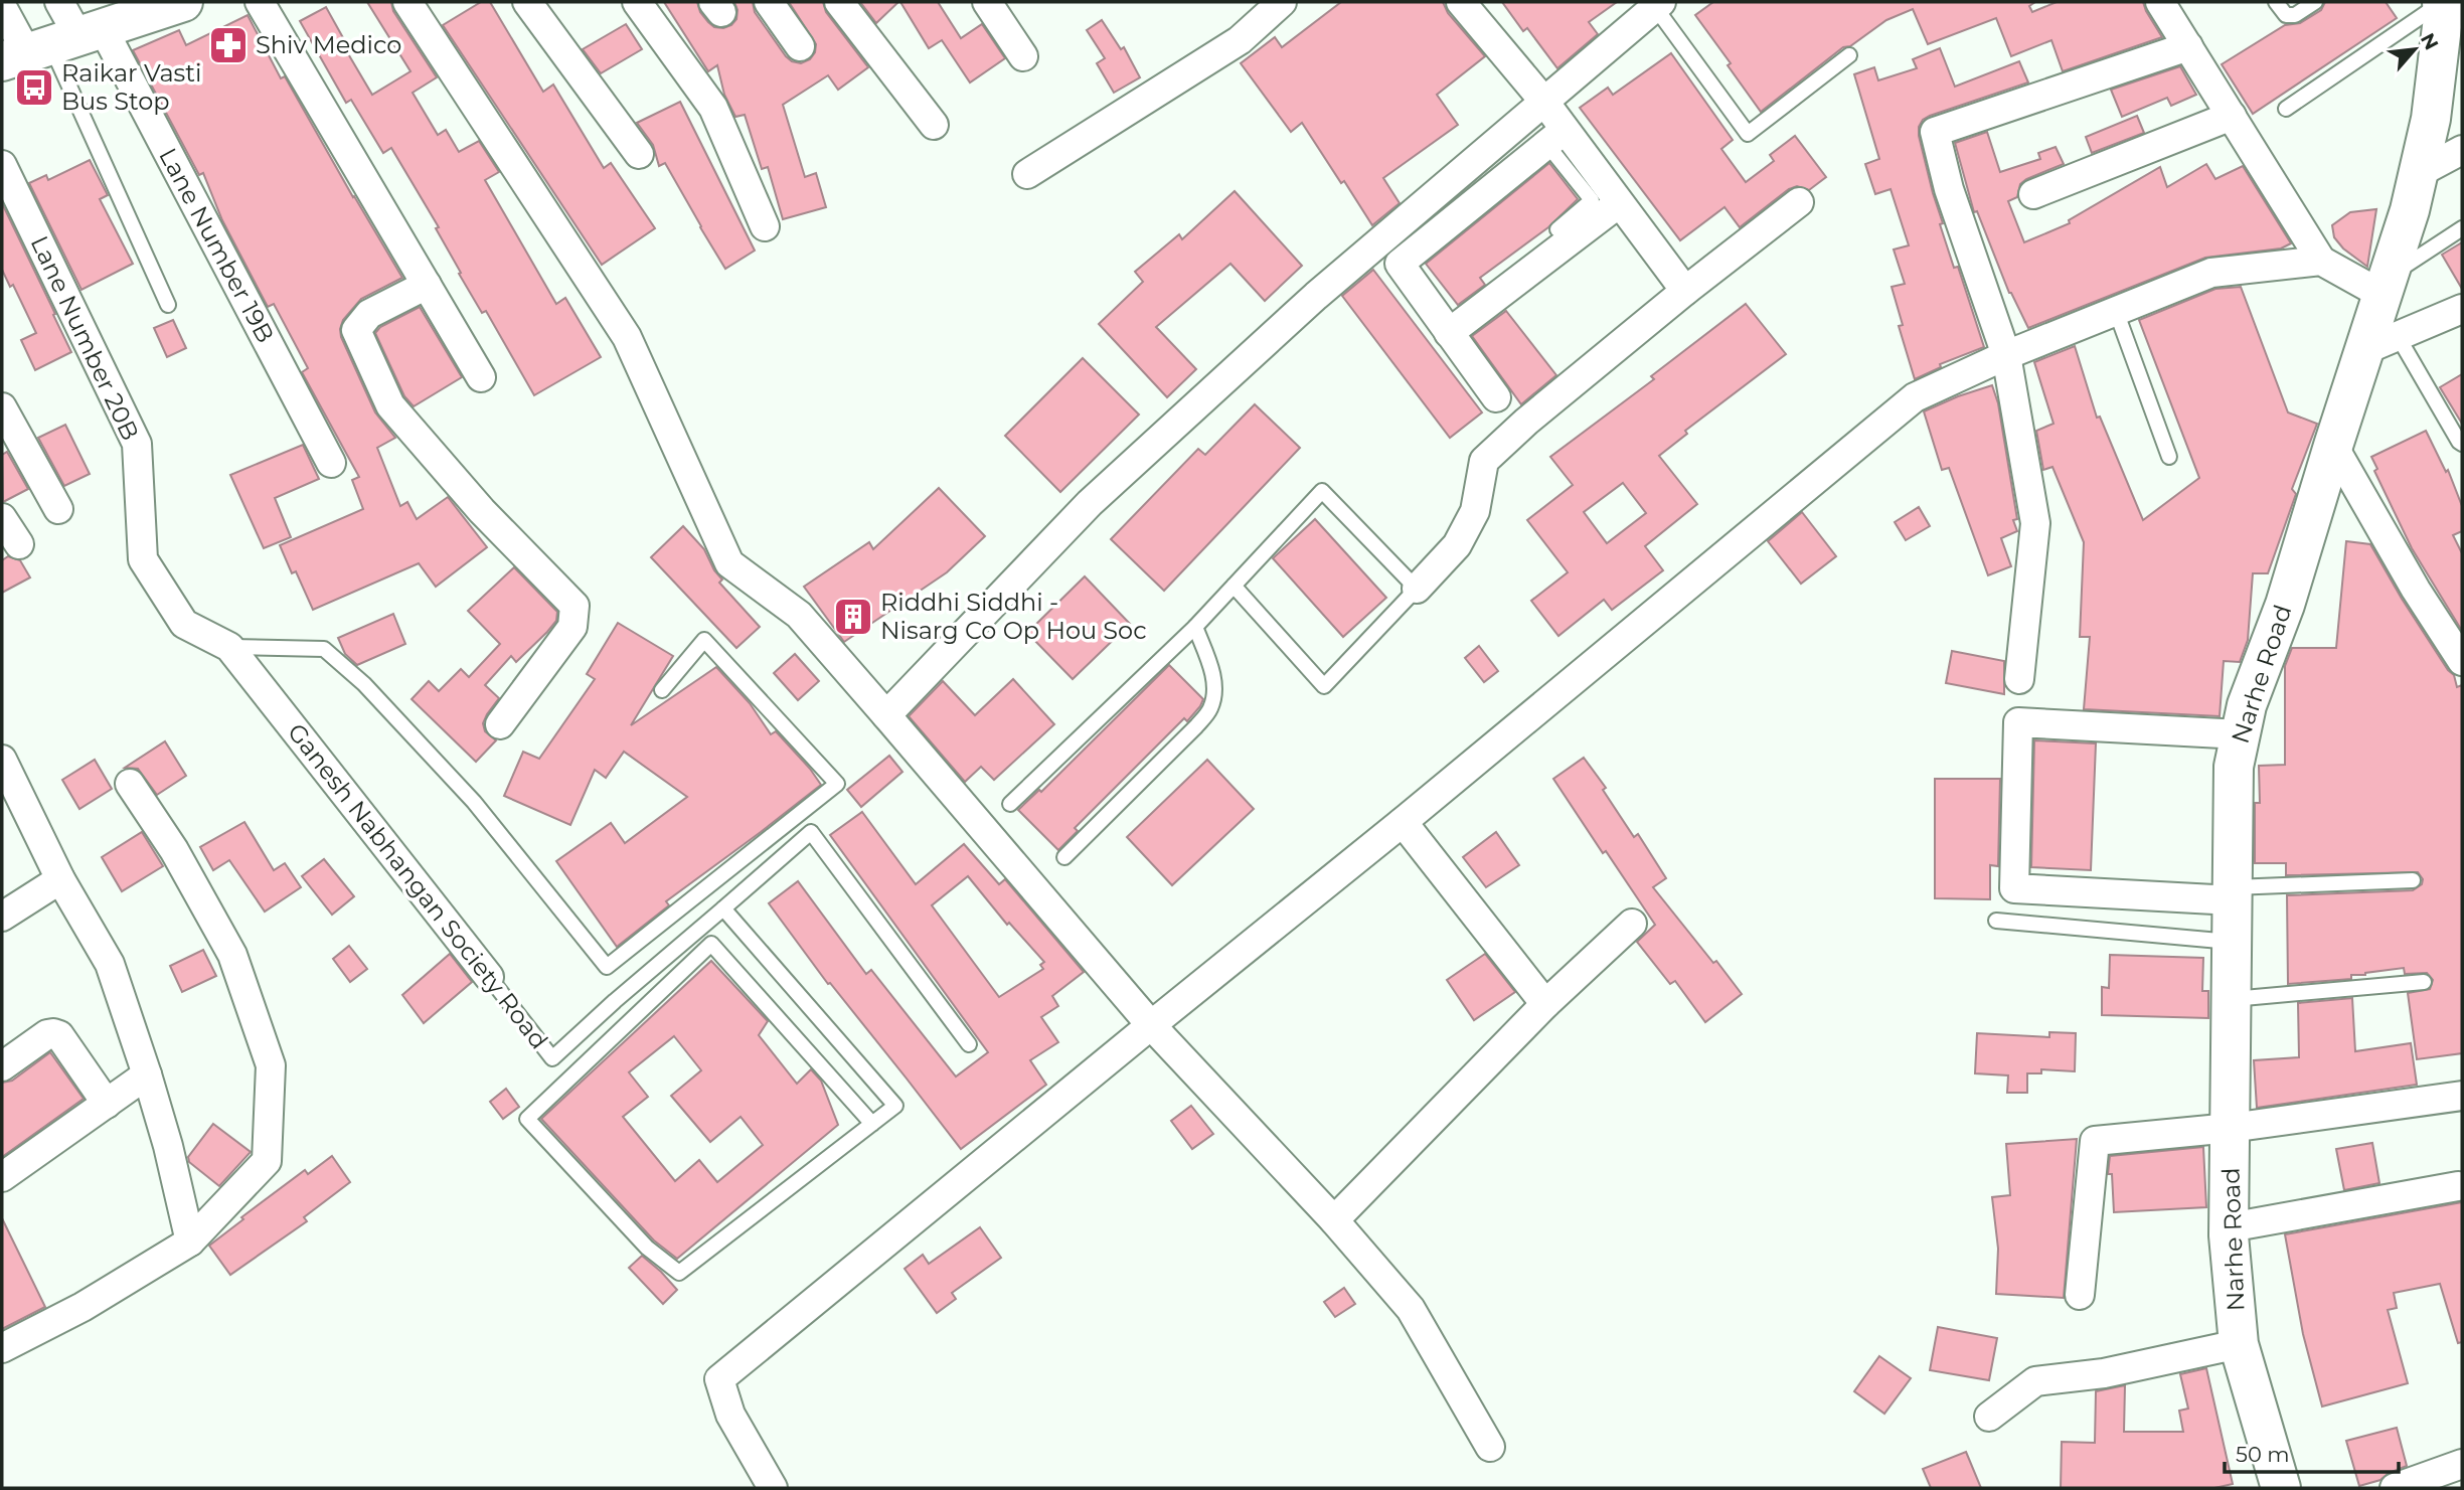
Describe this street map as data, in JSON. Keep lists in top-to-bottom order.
{
  "streets": {
    "street": [
      "Lane Number 19B",
      "Lane Number 20B",
      "Narhe Road",
      "Ganesh Nabhangan Society Road"
    ]
  },
  "crossings": [
    ["Lane Number 20B", "Ganesh Nabhangan Society Road"]
  ],
  "places": {
    "pharmacy": ["Shiv Medico"],
    "bus stop": ["Raikar Vasti Bus Stop"],
    "building": ["Riddhi Siddhi - Nisarg Co Op Hou Soc"]
  },
  "scale_bar": "50 m",
  "north": "top right"
}
